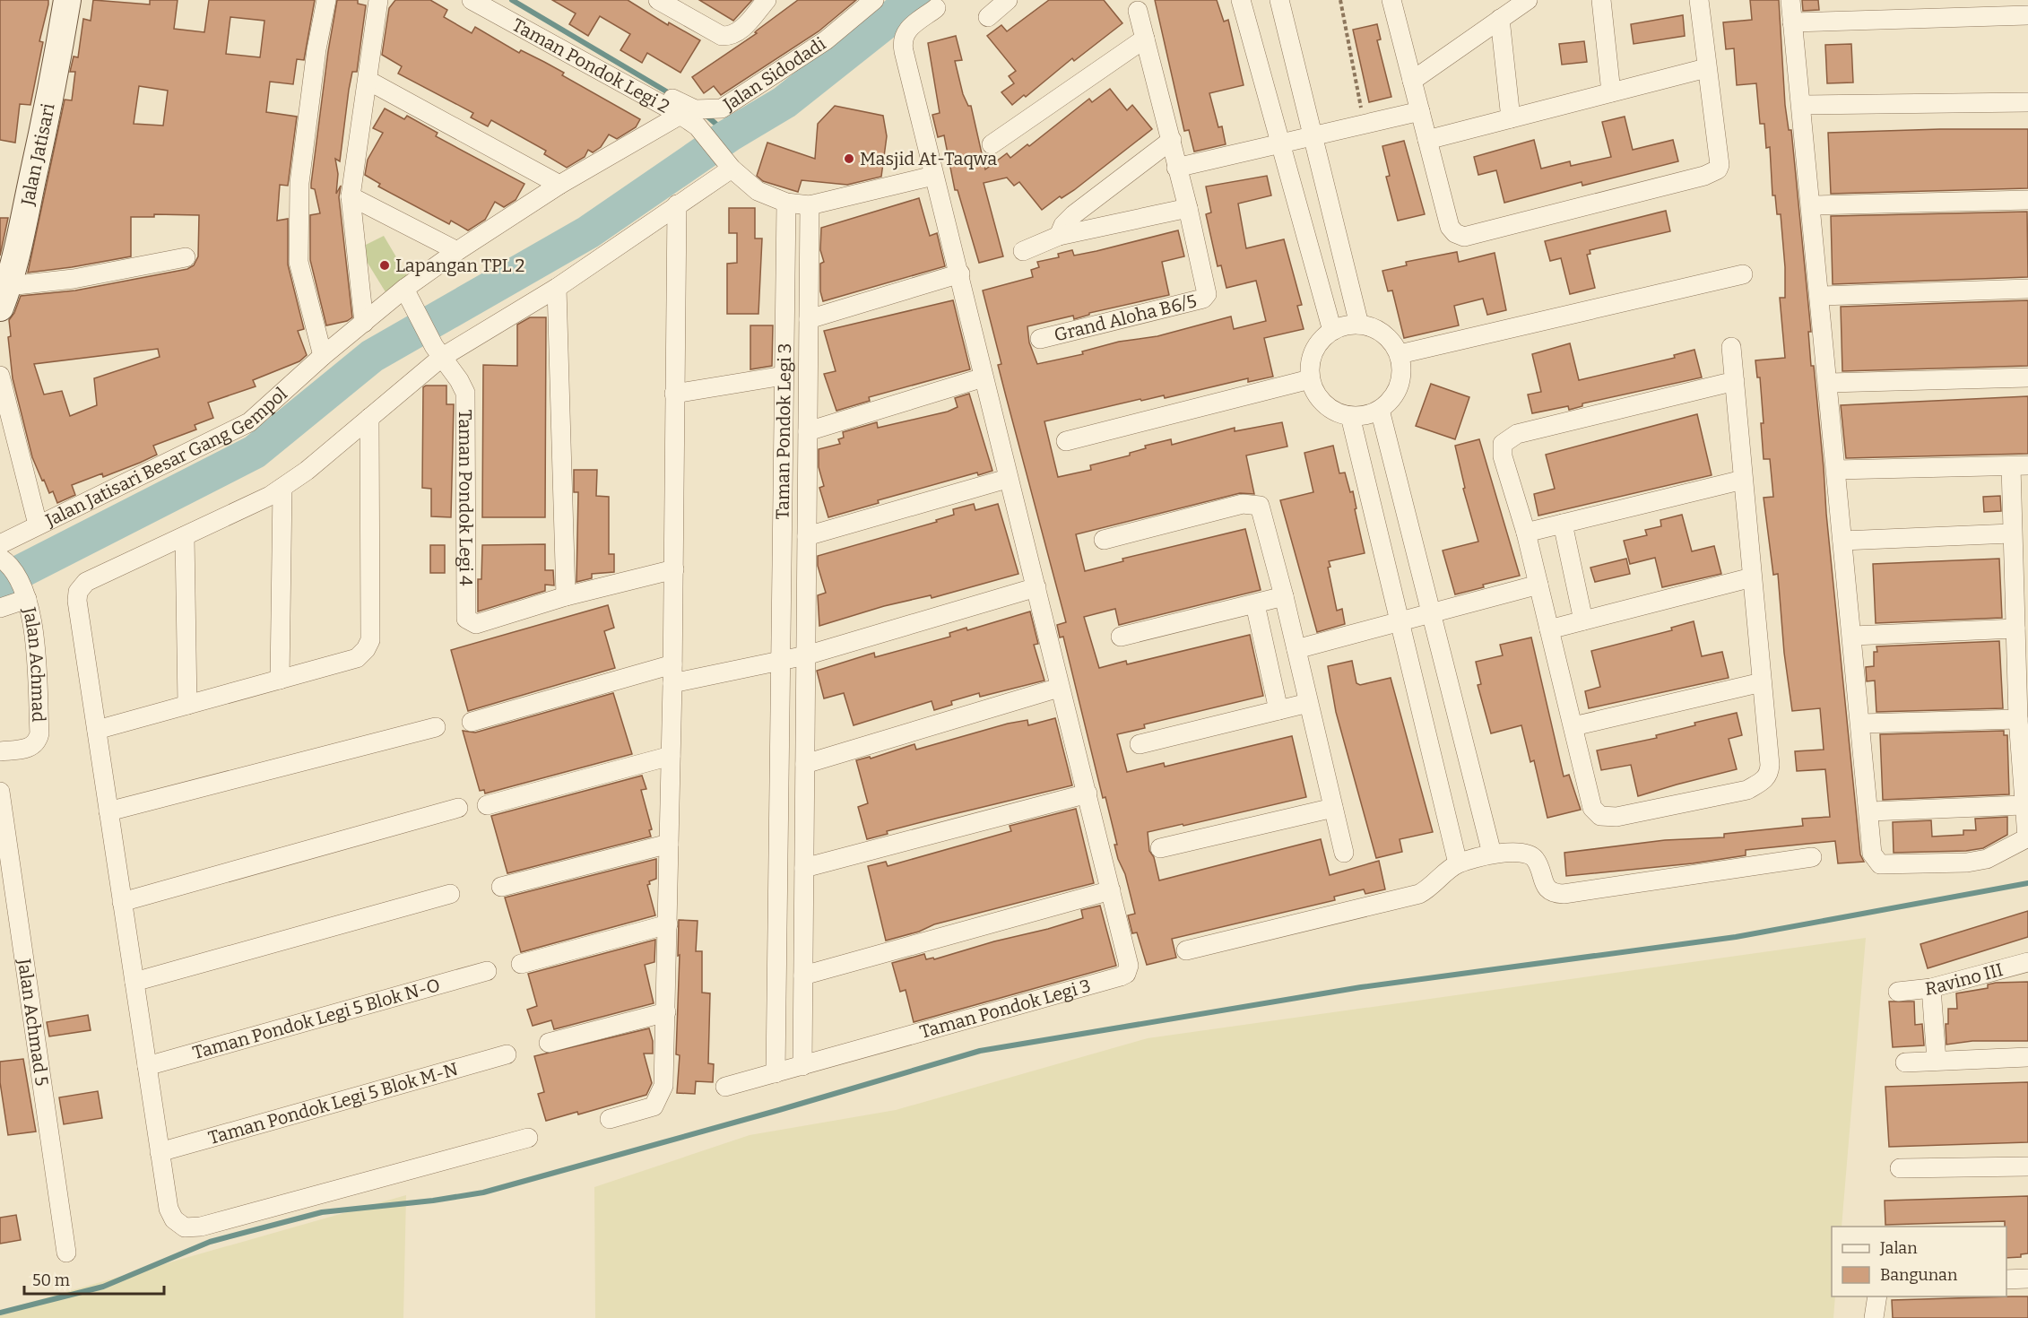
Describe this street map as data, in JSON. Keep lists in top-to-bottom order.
{
  "streets": {
    "street": [
      "Taman Pondok Legi 2",
      "Jalan Sidodadi",
      "Jalan Jatisari",
      "Grand Aloha B6/5",
      "Taman Pondok Legi 3",
      "Jalan Jatisari Besar Gang Gempol",
      "Taman Pondok Legi 4",
      "Jalan Achmad",
      "Ravino III",
      "Taman Pondok Legi 5 Blok N-O",
      "Jalan Achmad 5",
      "Taman Pondok Legi 5 Blok M-N"
    ]
  },
  "crossings": [
    ["Taman Pondok Legi 2", "Jalan Sidodadi"],
    ["Taman Pondok Legi 2", "Jalan Jatisari Besar Gang Gempol"],
    ["Taman Pondok Legi 2", "Taman Pondok Legi 4"]
  ],
  "places": ["Masjid At-Taqwa", "Lapangan TPL 2"],
  "legend": ["Jalan", "Bangunan"],
  "scale_bar": "50 m"
}
